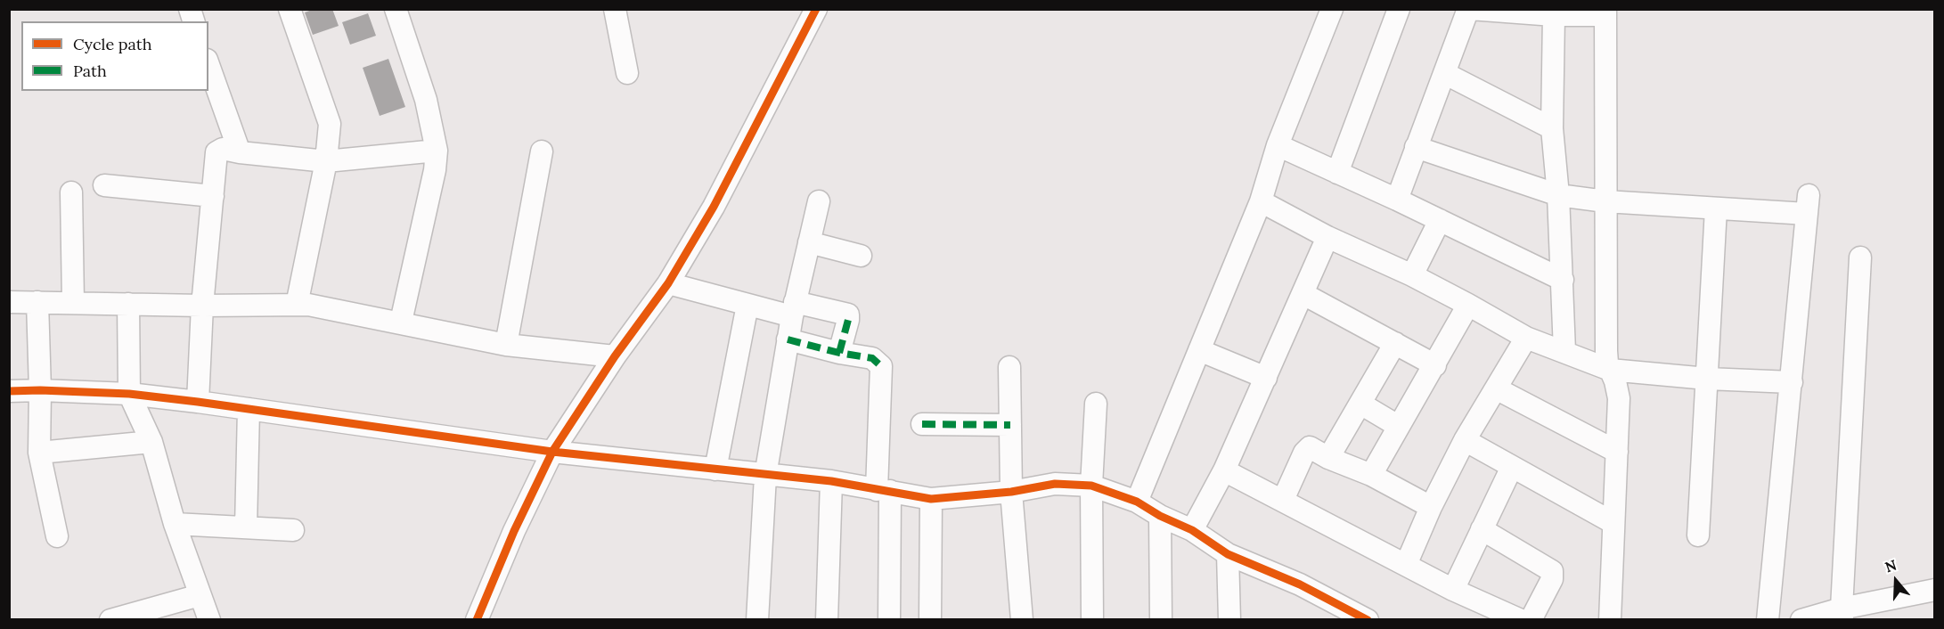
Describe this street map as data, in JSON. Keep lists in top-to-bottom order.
{
  "legend": ["Cycle path", "Path"],
  "north": "top"
}
